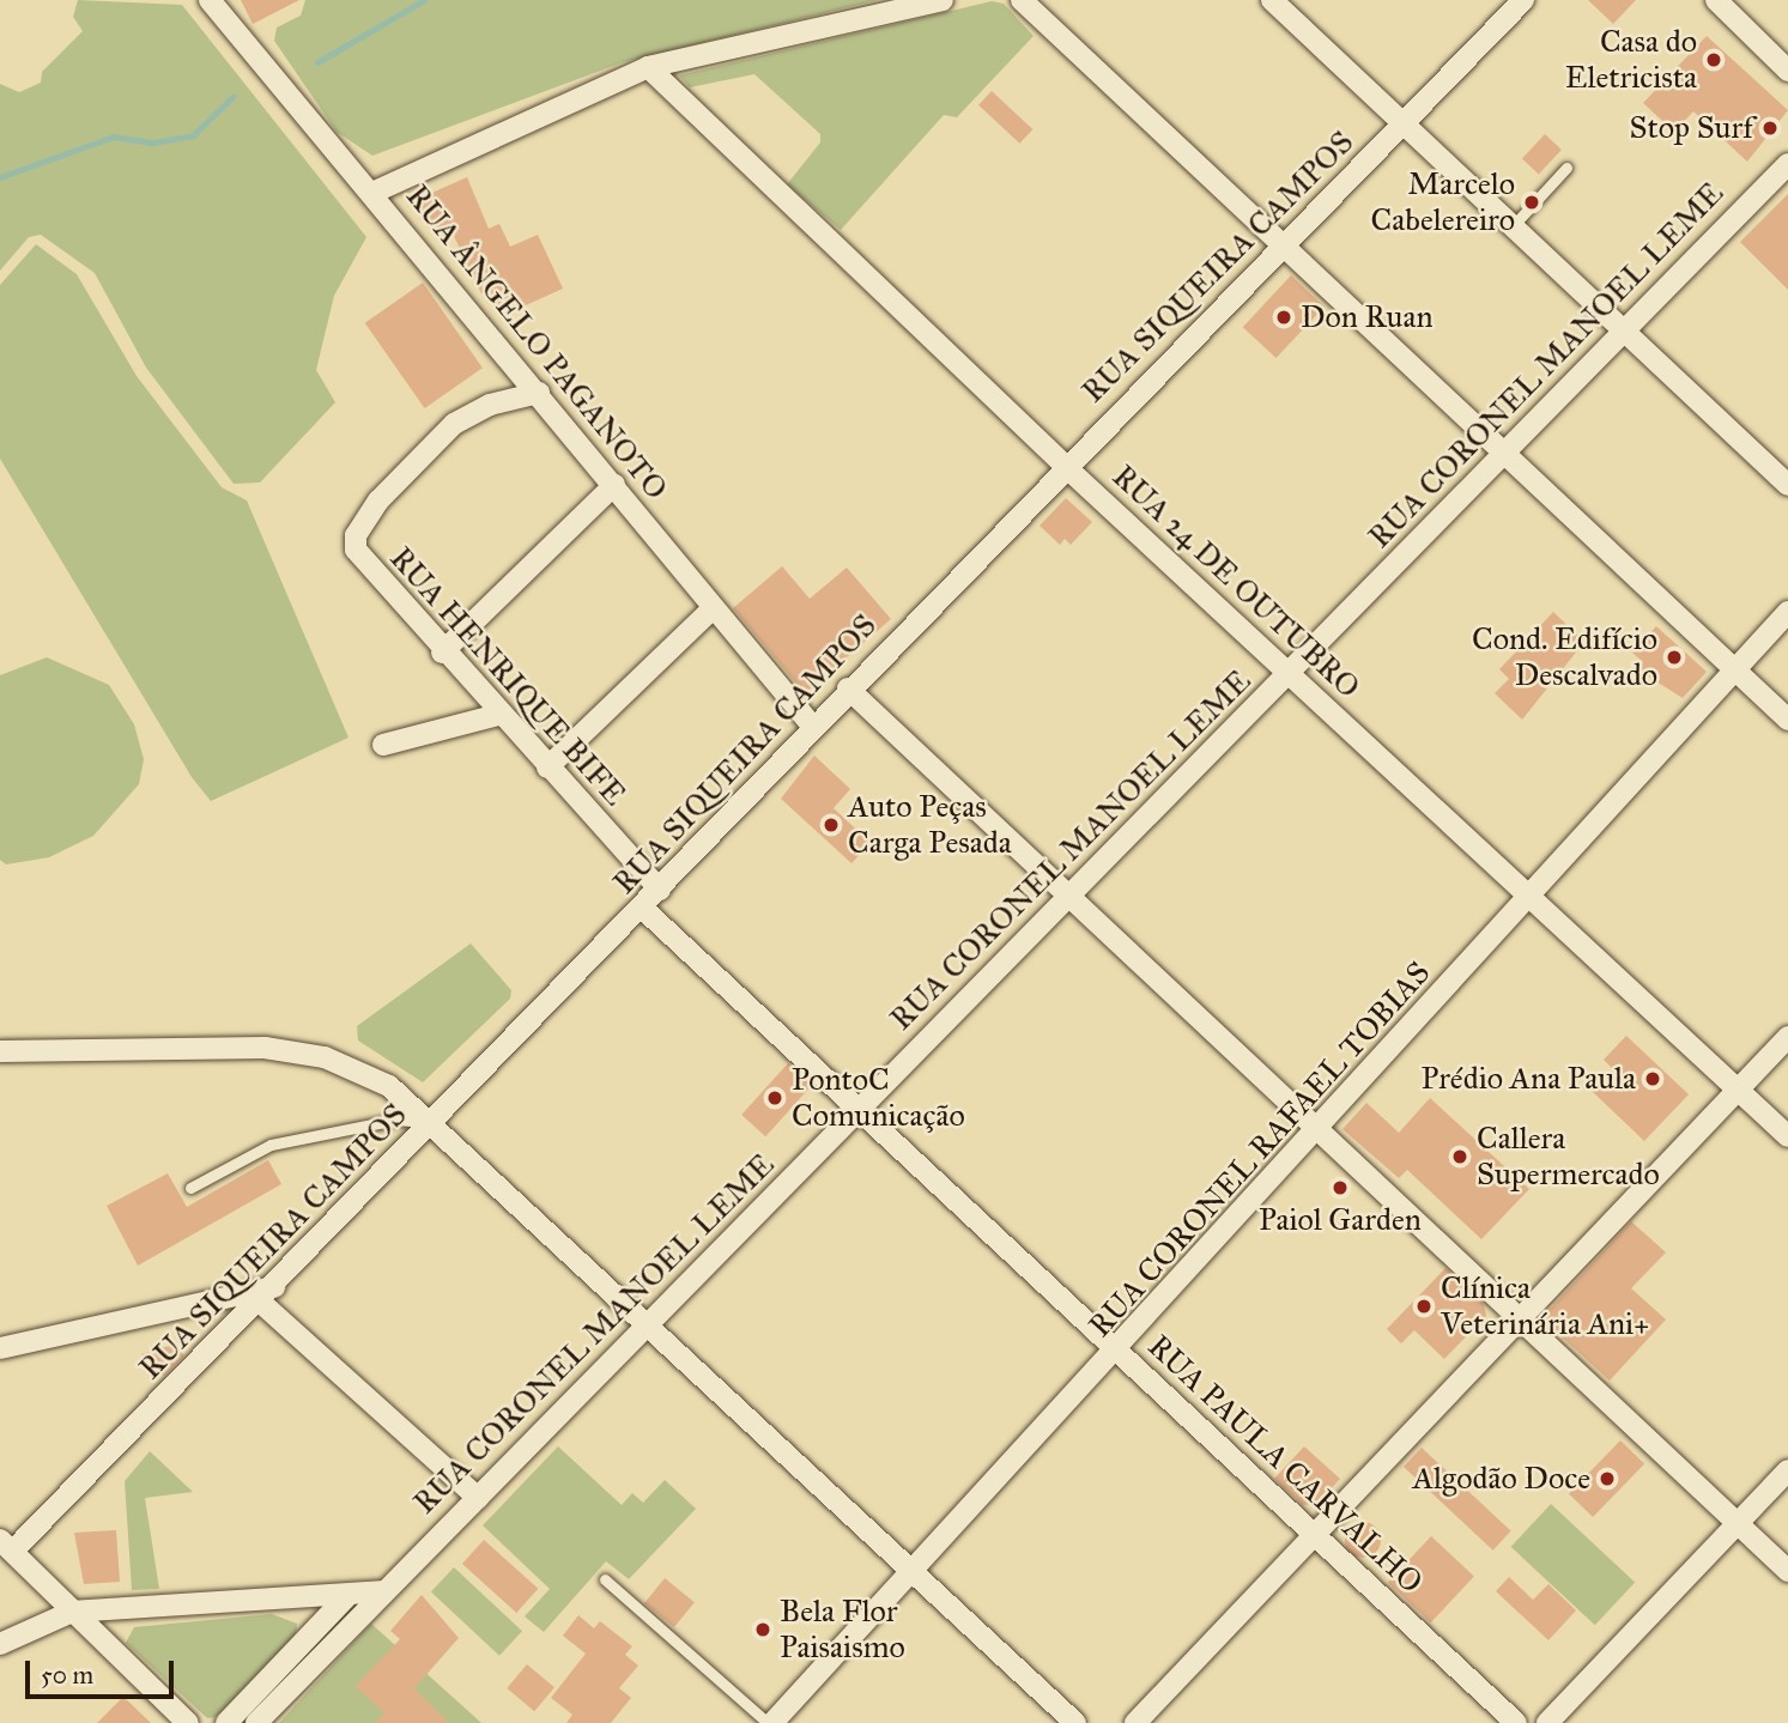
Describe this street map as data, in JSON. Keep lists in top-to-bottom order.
{
  "streets": {
    "street": [
      "RUA SIQUEIRA CAMPOS",
      "RUA ÂNGELO PAGANOTO",
      "RUA CORONEL MANOEL LEME",
      "RUA 24 DE OUTUBRO",
      "RUA HENRIQUE BIFE",
      "RUA CORONEL RAFAEL TOBIAS",
      "RUA PAULA CARVALHO"
    ]
  },
  "crossings": [
    ["RUA SIQUEIRA CAMPOS", "RUA ÂNGELO PAGANOTO"],
    ["RUA SIQUEIRA CAMPOS", "RUA 24 DE OUTUBRO"],
    ["RUA SIQUEIRA CAMPOS", "RUA HENRIQUE BIFE"],
    ["RUA SIQUEIRA CAMPOS", "RUA PAULA CARVALHO"],
    ["RUA ÂNGELO PAGANOTO", "RUA HENRIQUE BIFE"],
    ["RUA CORONEL MANOEL LEME", "RUA 24 DE OUTUBRO"],
    ["RUA CORONEL MANOEL LEME", "RUA PAULA CARVALHO"],
    ["RUA 24 DE OUTUBRO", "RUA CORONEL RAFAEL TOBIAS"],
    ["RUA CORONEL RAFAEL TOBIAS", "RUA PAULA CARVALHO"]
  ],
  "places": [
    "Casa do Eletricista",
    "Stop Surf",
    "Marcelo Cabelereiro",
    "Don Ruan",
    "Cond. Edifício Descalvado",
    "Auto Peças Carga Pesada",
    "Prédio Ana Paula",
    "PontoC Comunicação",
    "Callera Supermercado",
    "Paiol Garden",
    "Clínica Veterinária Ani+",
    "Algodão Doce",
    "Bela Flor Paisaismo"
  ],
  "scale_bar": "50 m"
}
